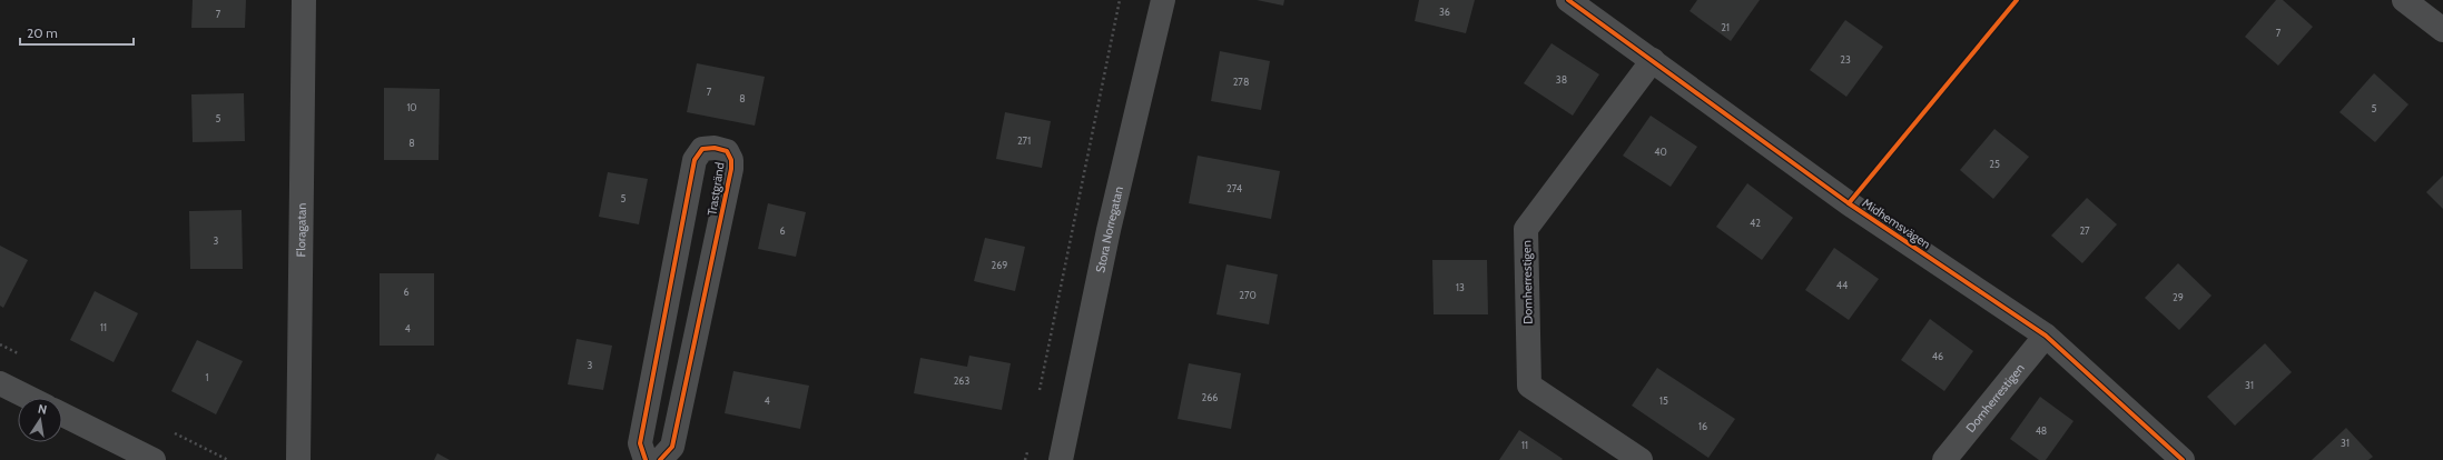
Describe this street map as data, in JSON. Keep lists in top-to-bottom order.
{
  "streets": {
    "street": [
      "Trastgränd",
      "Midhemsvägen",
      "Stora Norregatan",
      "Floragatan",
      "Domherrestigen"
    ]
  },
  "crossings": [
    ["Midhemsvägen", "Domherrestigen"]
  ],
  "house_numbers": [
    "36",
    "7",
    "21",
    "7",
    "23",
    "38",
    "278",
    "7",
    "8",
    "10",
    "5",
    "5",
    "271",
    "8",
    "40",
    "25",
    "274",
    "5",
    "42",
    "6",
    "27",
    "3",
    "269",
    "44",
    "13",
    "6",
    "270",
    "29",
    "11",
    "4",
    "46",
    "3",
    "1",
    "263",
    "31",
    "266",
    "4",
    "15",
    "16",
    "48",
    "31",
    "11"
  ],
  "scale_bar": "20 m",
  "north": "top"
}
